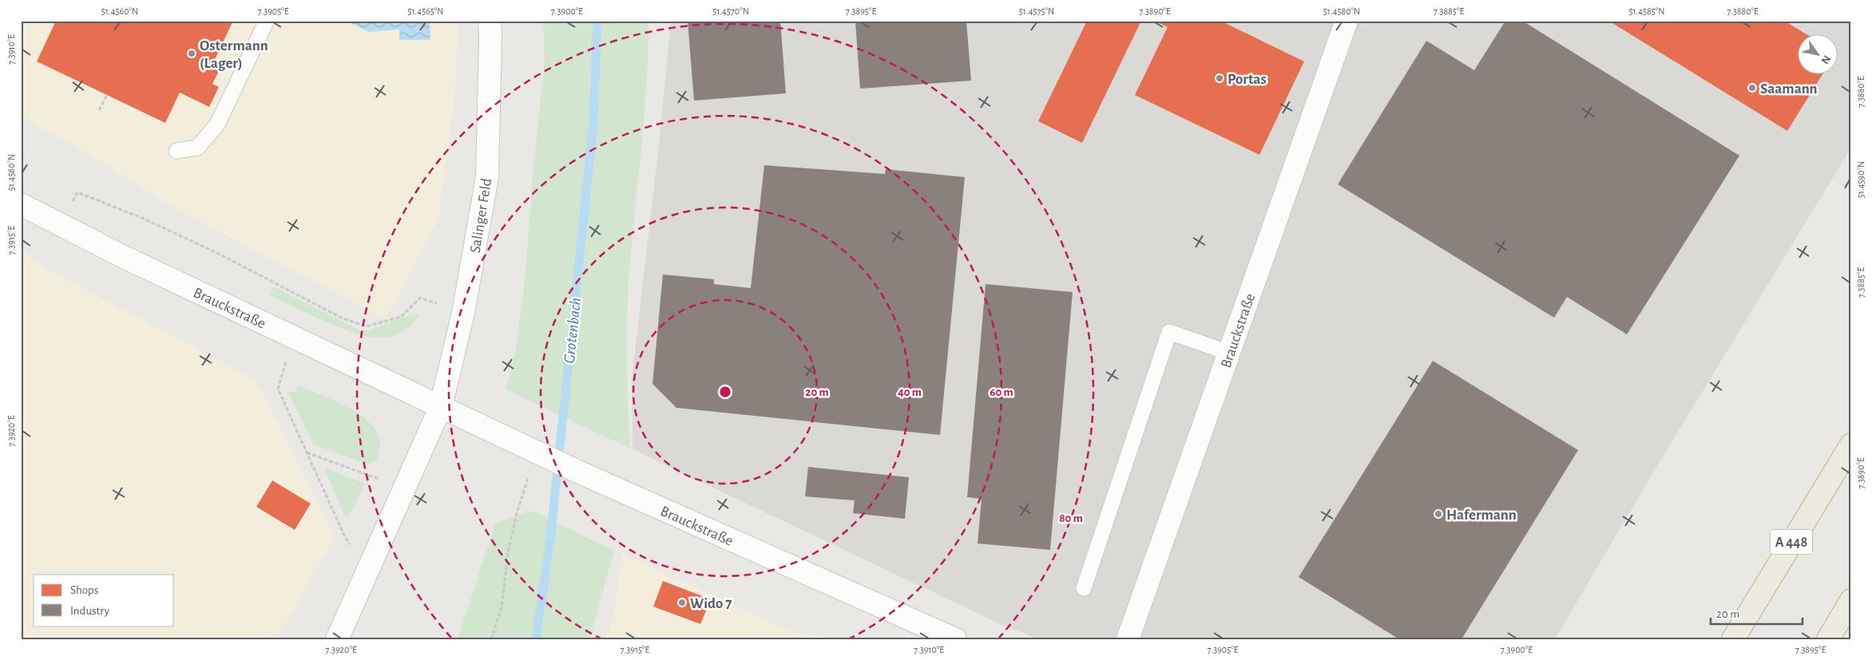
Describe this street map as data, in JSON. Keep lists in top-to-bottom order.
{
  "streets": {
    "highway": ["A 448"],
    "street": ["Salinger Feld", "Brauckstraße"]
  },
  "crossings": [
    ["Salinger Feld", "Brauckstraße"]
  ],
  "water": ["Grotenbach"],
  "places": [
    "Ostermann (Lager)",
    "Portas",
    "Saamann",
    "Hafermann",
    "Wido 7"
  ],
  "legend": ["Shops", "Industry"],
  "scale_bar": "20 m",
  "north": "bottom right",
  "coordinates": [
    "51.4560°N",
    "7.3905°E",
    "51.4565°N",
    "7.3900°E",
    "51.4570°N",
    "7.3895°E",
    "51.4575°N",
    "7.3890°E",
    "51.4580°N",
    "7.3885°E",
    "51.4585°N",
    "7.3880°E",
    "7.3910°E",
    "51.4590°N",
    "7.3915°E",
    "7.3920°E"
  ],
  "rings": [
    "20 m",
    "40 m",
    "60 m",
    "80 m"
  ]
}
